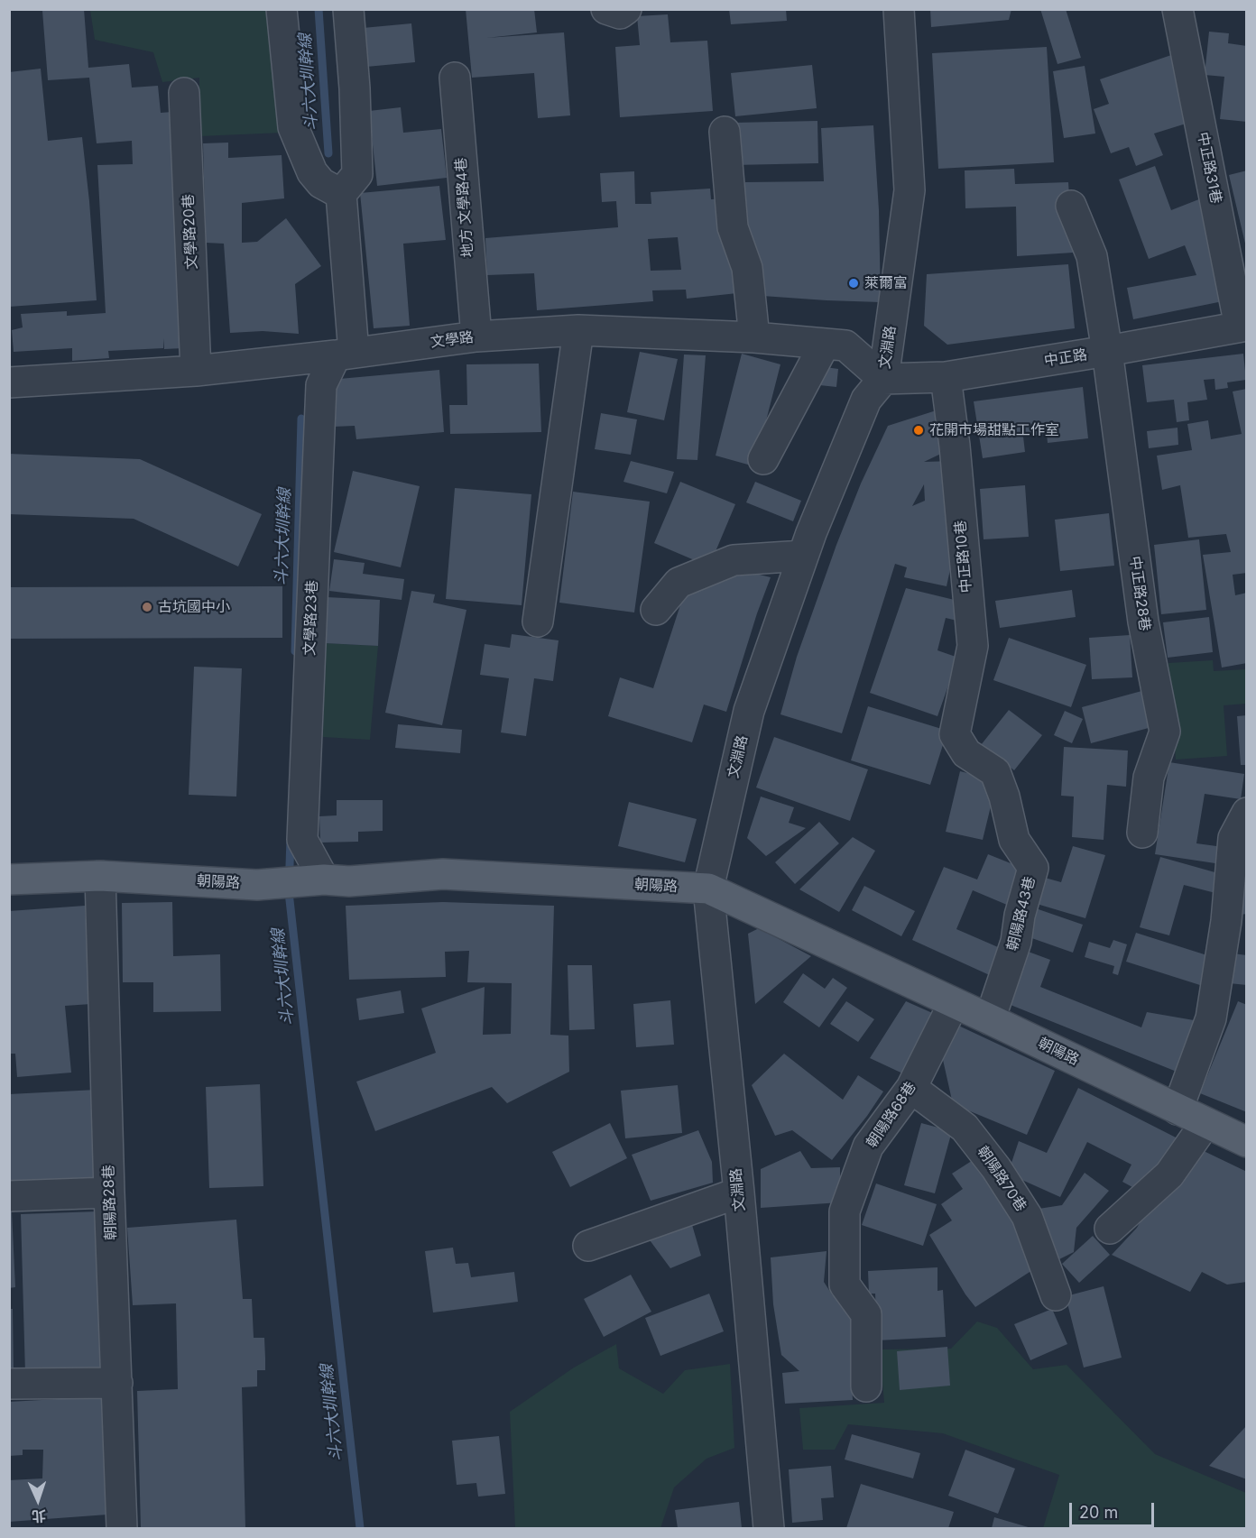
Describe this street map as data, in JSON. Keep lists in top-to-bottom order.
{
  "streets": {
    "main road": ["朝陽路"],
    "street": [
      "中正路31巷",
      "地方 文學路4巷",
      "文學路20巷",
      "文學路",
      "文淵路",
      "中正路",
      "中正路10巷",
      "中正路28巷",
      "文學路23巷",
      "朝陽路43巷",
      "朝陽路68巷",
      "朝陽路70巷",
      "朝陽路28巷"
    ]
  },
  "crossings": [
    ["中正路31巷", "中正路"],
    ["地方 文學路4巷", "文學路"],
    ["文學路20巷", "文學路"],
    ["文學路", "文淵路"],
    ["文學路", "中正路"],
    ["文學路", "文學路23巷"],
    ["文淵路", "中正路"],
    ["文淵路", "朝陽路"],
    ["中正路", "中正路10巷"],
    ["中正路", "中正路28巷"],
    ["中正路10巷", "朝陽路43巷"],
    ["文學路23巷", "朝陽路"],
    ["朝陽路", "朝陽路43巷"],
    ["朝陽路", "朝陽路68巷"],
    ["朝陽路", "朝陽路28巷"],
    ["朝陽路68巷", "朝陽路70巷"]
  ],
  "water": ["斗六大圳幹線"],
  "places": ["萊爾富", "花開市場甜點工作室", "古坑國中小"],
  "scale_bar": "20 m",
  "north": "bottom"
}
